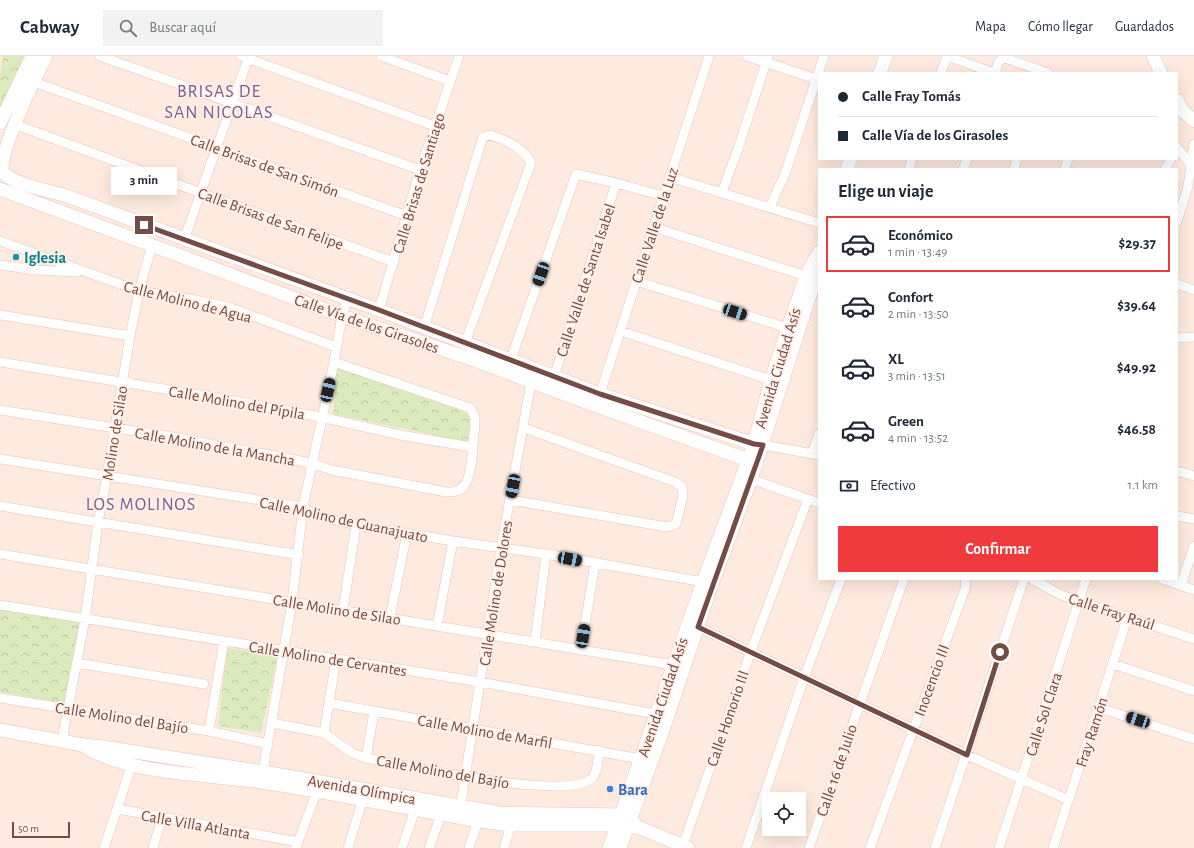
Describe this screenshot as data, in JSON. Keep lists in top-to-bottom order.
{
  "streets": {
    "street": [
      "Calle Brisas de San Simón",
      "Calle Brisas de Santiago",
      "Calle Brisas de San Felipe",
      "Calle Valle de la Luz",
      "Calle Valle de Santa Isabel",
      "Calle Molino de Agua",
      "Calle Vía de los Girasoles",
      "Avenida Ciudad Asís",
      "Calle Molino del Pípila",
      "Molino de Silao",
      "Calle Molino de la Mancha",
      "Calle Molino de Guanajuato",
      "Calle Molino de Dolores",
      "Calle Molino de Silao",
      "Calle Fray Raúl",
      "Calle Molino de Cervantes",
      "Inocencio III",
      "Calle Sol Clara",
      "Calle Molino del Bajío",
      "Calle Honorio III",
      "Calle Molino de Marfil",
      "Fray Ramón",
      "Calle 16 de Julio",
      "Avenida Olímpica",
      "Calle Villa Atlanta"
    ]
  },
  "crossings": [
    ["Calle Brisas de San Simón", "Calle Brisas de Santiago"],
    ["Calle Brisas de Santiago", "Calle Brisas de San Felipe"],
    ["Calle Brisas de Santiago", "Calle Vía de los Girasoles"],
    ["Calle Valle de la Luz", "Calle Vía de los Girasoles"],
    ["Calle Valle de Santa Isabel", "Calle Vía de los Girasoles"],
    ["Calle Molino de Agua", "Molino de Silao"],
    ["Calle Vía de los Girasoles", "Avenida Ciudad Asís"],
    ["Calle Vía de los Girasoles", "Molino de Silao"],
    ["Calle Vía de los Girasoles", "Calle Molino de Dolores"],
    ["Avenida Ciudad Asís", "Calle Molino de Guanajuato"],
    ["Avenida Ciudad Asís", "Calle Molino de Silao"],
    ["Avenida Ciudad Asís", "Calle Molino de Cervantes"],
    ["Avenida Ciudad Asís", "Calle Molino de Marfil"],
    ["Avenida Ciudad Asís", "Avenida Olímpica"],
    ["Calle Molino del Pípila", "Molino de Silao"],
    ["Calle Molino del Pípila", "Calle Molino de la Mancha"],
    ["Molino de Silao", "Calle Molino de la Mancha"],
    ["Molino de Silao", "Calle Molino de Guanajuato"],
    ["Molino de Silao", "Calle Molino de Silao"],
    ["Molino de Silao", "Calle Molino de Cervantes"],
    ["Molino de Silao", "Calle Molino del Bajío"],
    ["Molino de Silao", "Avenida Olímpica"],
    ["Calle Molino de Guanajuato", "Calle Molino de Dolores"],
    ["Calle Molino de Dolores", "Calle Molino de Silao"],
    ["Calle Molino de Dolores", "Calle Molino de Cervantes"],
    ["Calle Molino de Dolores", "Calle Molino del Bajío"],
    ["Calle Molino de Dolores", "Calle Molino de Marfil"],
    ["Calle Molino de Dolores", "Avenida Olímpica"],
    ["Calle Fray Raúl", "Calle Sol Clara"],
    ["Calle Fray Raúl", "Fray Ramón"],
    ["Calle Molino del Bajío", "Calle Molino de Marfil"],
    ["Calle Honorio III", "Avenida Olímpica"]
  ],
  "districts": ["BRISAS DE SAN NICOLAS", "LOS MOLINOS"],
  "places": ["Iglesia", "Bara"],
  "scale_bar": "50 m",
  "page": {
    "header": "Cabway",
    "search": "Buscar aquí",
    "nav": ["Mapa", "Cómo llegar", "Guardados"],
    "banner": ["Calle Fray Tomás", "Calle Vía de los Girasoles"],
    "bubble": "3 min",
    "heading": "Elige un viaje",
    "list": [
      {
        "name": "Económico",
        "note": "1 min · 13:49",
        "value": "$29.37"
      },
      {
        "name": "Confort",
        "note": "2 min · 13:50",
        "value": "$39.64"
      },
      {
        "name": "XL",
        "note": "3 min · 13:51",
        "value": "$49.92"
      },
      {
        "name": "Green",
        "note": "4 min · 13:52",
        "value": "$46.58"
      }
    ],
    "pay": ["Efectivo", "1.1 km"],
    "buttons": "Confirmar",
    "scale": "50 m"
  }
}
